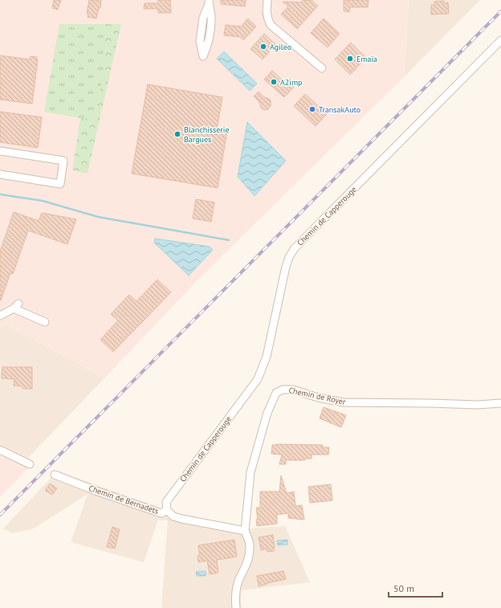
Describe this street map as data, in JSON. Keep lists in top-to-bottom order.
{
  "streets": {
    "street": ["Chemin de Capperouge", "Chemin de Royer", "Chemin de Bernadets"]
  },
  "crossings": [
    ["Chemin de Capperouge", "Chemin de Bernadets"],
    ["Chemin de Royer", "Chemin de Bernadets"]
  ],
  "places": [
    "Agileo",
    "Emaïa",
    "A2imp",
    "TransakAuto",
    "Blanchisserie Bargues"
  ],
  "scale_bar": "50 m"
}
